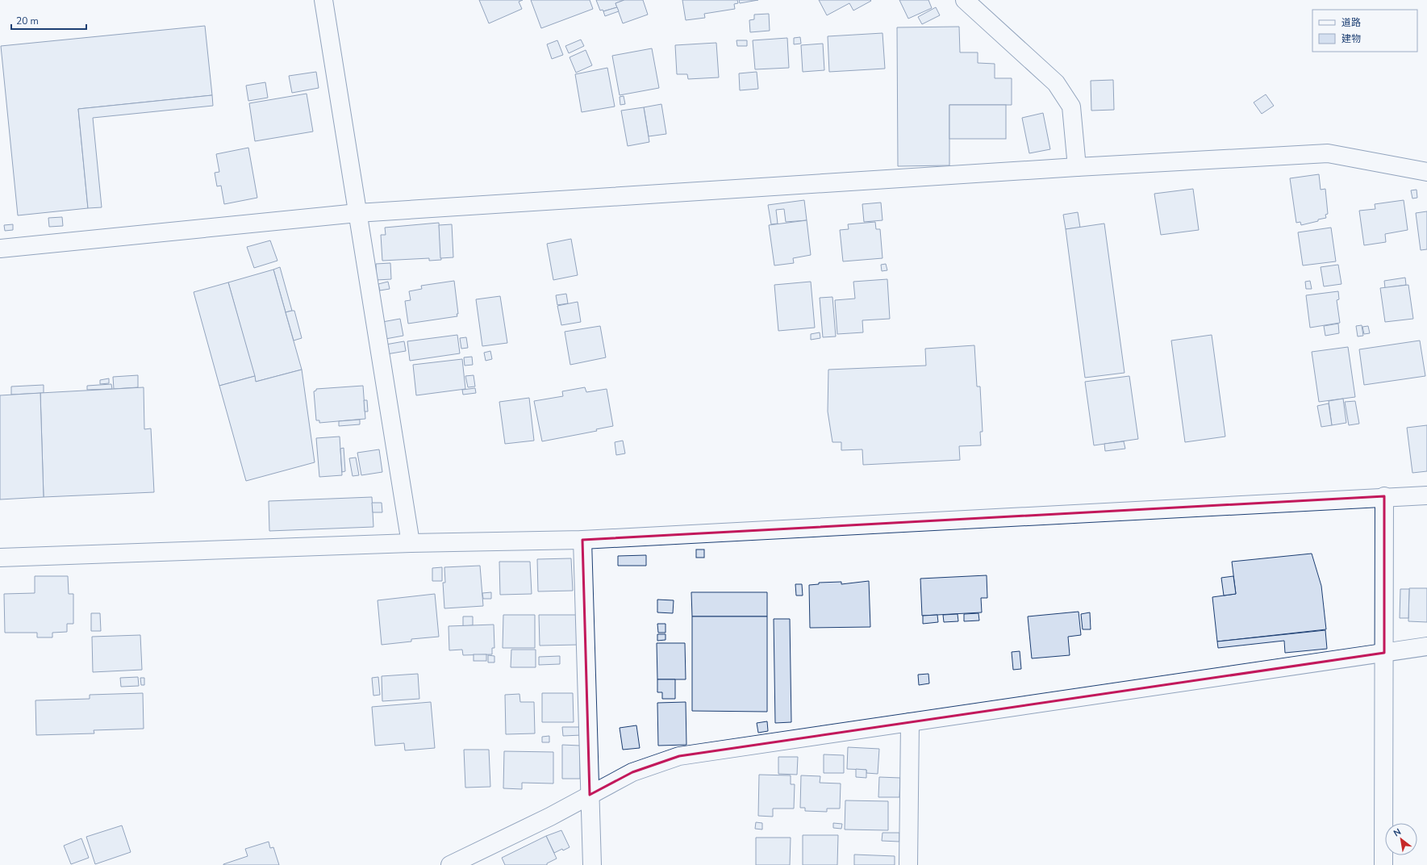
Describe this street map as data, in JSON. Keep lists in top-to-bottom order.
{
  "legend": ["道路", "建物"],
  "scale_bar": "20 m",
  "north": "top left"
}
